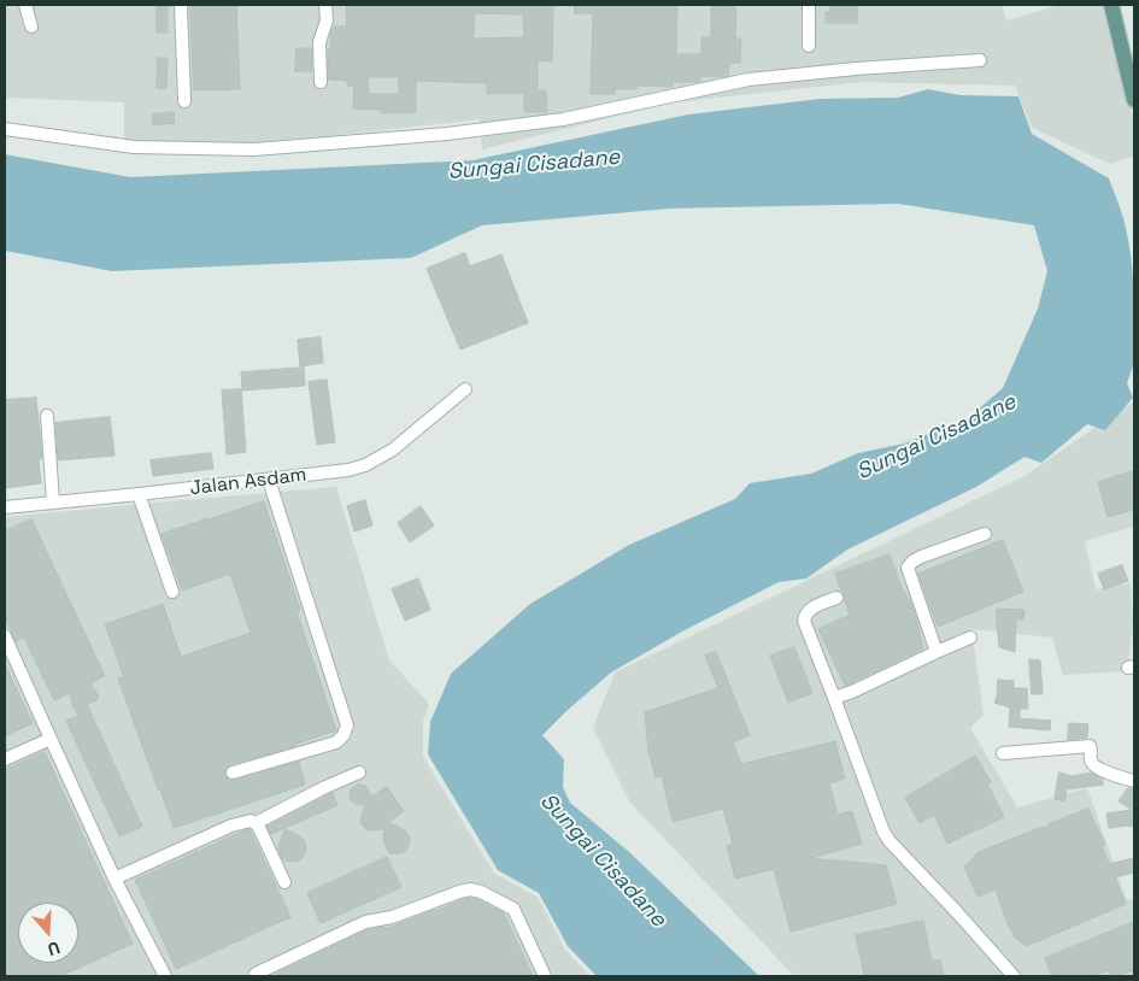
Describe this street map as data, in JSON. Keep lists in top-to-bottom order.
{
  "streets": {
    "street": ["Jalan Asdam"]
  },
  "water": ["Sungai Cisadane"],
  "north": "bottom"
}
